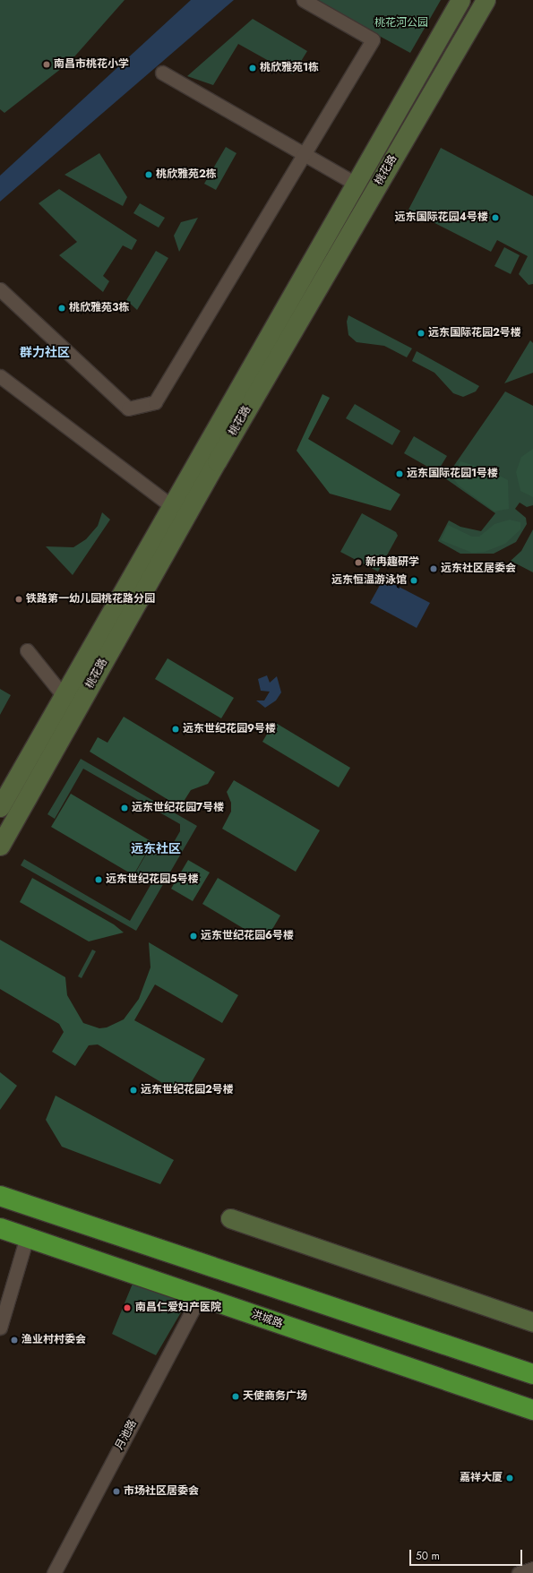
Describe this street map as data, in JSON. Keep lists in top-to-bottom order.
{
  "streets": {
    "highway": ["洪城路"],
    "main road": ["桃花路"],
    "street": ["月池路"]
  },
  "crossings": [
    ["洪城路", "月池路"]
  ],
  "districts": ["群力社区", "远东社区"],
  "parks": ["桃花河公园"],
  "places": [
    "南昌市桃花小学",
    "桃欣雅苑1栋",
    "桃欣雅苑2栋",
    "远东国际花园4号楼",
    "桃欣雅苑3栋",
    "远东国际花园2号楼",
    "远东国际花园1号楼",
    "新冉趣研学",
    "远东社区居委会",
    "远东恒温游泳馆",
    "铁路第一幼儿园桃花路分园",
    "远东世纪花园9号楼",
    "远东世纪花园7号楼",
    "远东世纪花园5号楼",
    "远东世纪花园6号楼",
    "远东世纪花园2号楼",
    "南昌仁爱妇产医院",
    "渔业村村委会",
    "天使商务广场",
    "嘉祥大厦",
    "市场社区居委会"
  ],
  "scale_bar": "50 m"
}
